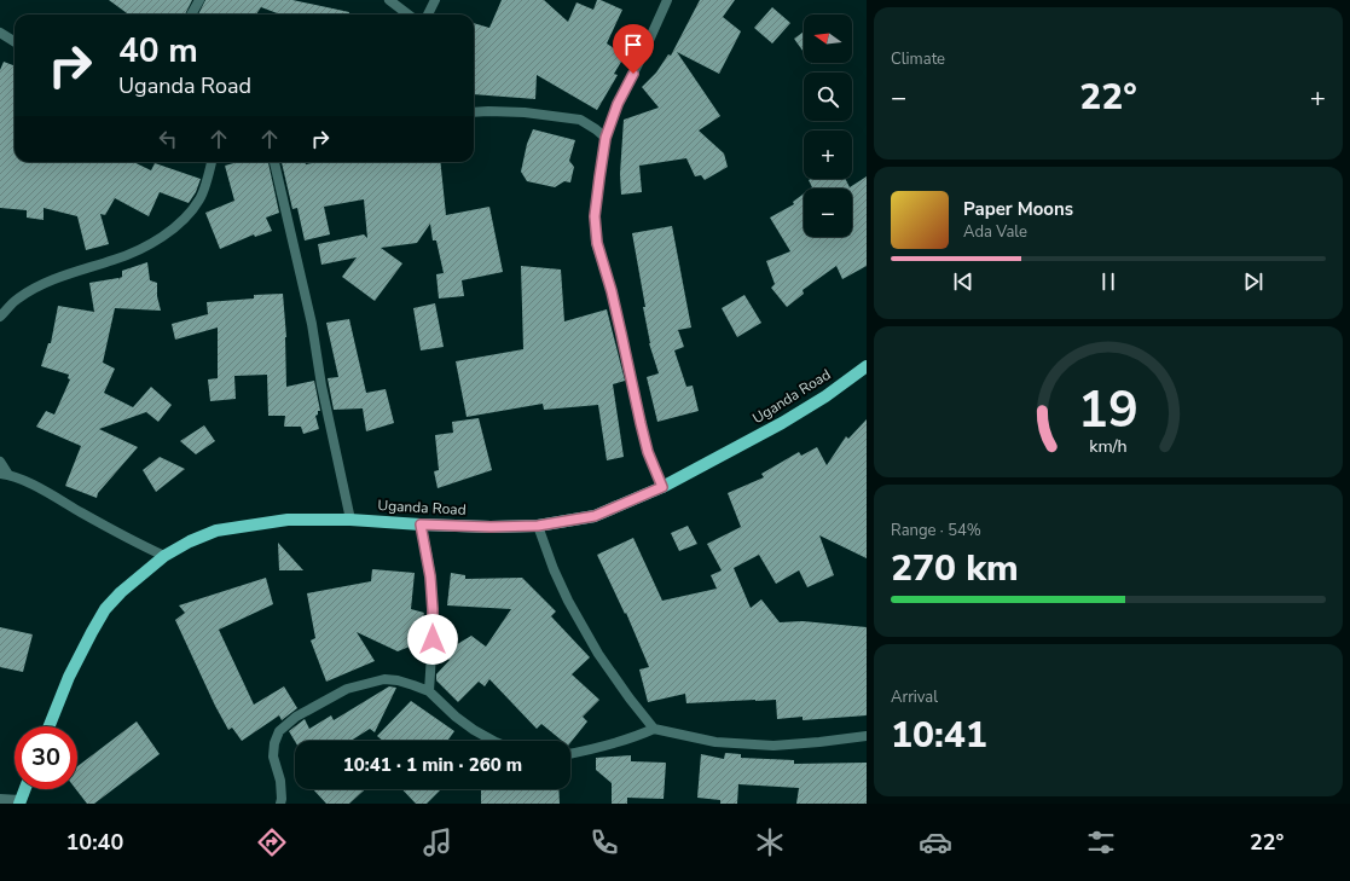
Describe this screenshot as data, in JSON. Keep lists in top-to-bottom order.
{
  "streets": {
    "main road": ["Uganda Road"]
  },
  "north": "left",
  "page": {
    "tile": [
      "Climate",
      ["Range · 54%", "270 km"],
      ["Arrival", "10:41"]
    ],
    "map_buttons": ["+", "−"],
    "turn": ["40 m", "Uganda Road"],
    "heat": ["−", "22°", "+"],
    "song": ["Paper Moons", "Ada Vale"],
    "limit": "30",
    "trip": "10:41 · 1 min · 260 m",
    "tabs": ["10:40", "22°"],
    "gauge": ["19", "km/h"]
  }
}
